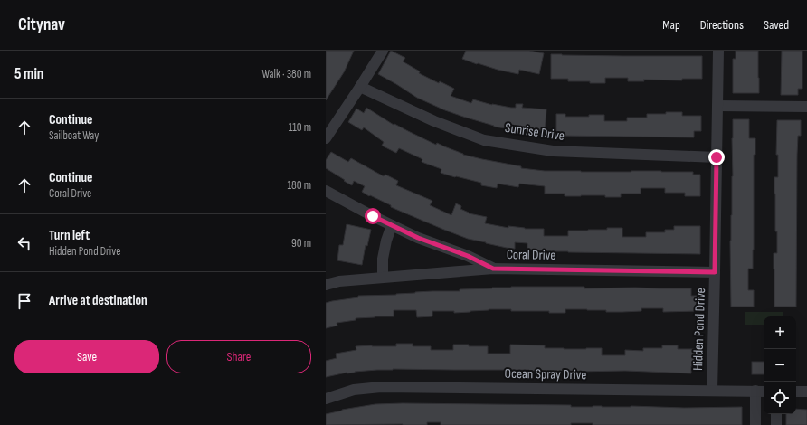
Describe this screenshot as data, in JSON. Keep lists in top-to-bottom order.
{
  "streets": {
    "street": [
      "Sunrise Drive",
      "Coral Drive",
      "Hidden Pond Drive",
      "Ocean Spray Drive"
    ]
  },
  "crossings": [
    ["Sunrise Drive", "Hidden Pond Drive"],
    ["Coral Drive", "Hidden Pond Drive"],
    ["Hidden Pond Drive", "Ocean Spray Drive"]
  ],
  "page": {
    "header": "Citynav",
    "nav": ["Map", "Directions", "Saved"],
    "heading": ["5 min", "Walk · 380 m"],
    "list": [
      ["Continue", "Sailboat Way", "110 m"],
      ["Continue", "Coral Drive", "180 m"],
      ["Turn left", "Hidden Pond Drive", "90 m"],
      "Arrive at destination"
    ],
    "map_buttons": ["+", "−"],
    "buttons": ["Save", "Share"]
  }
}
